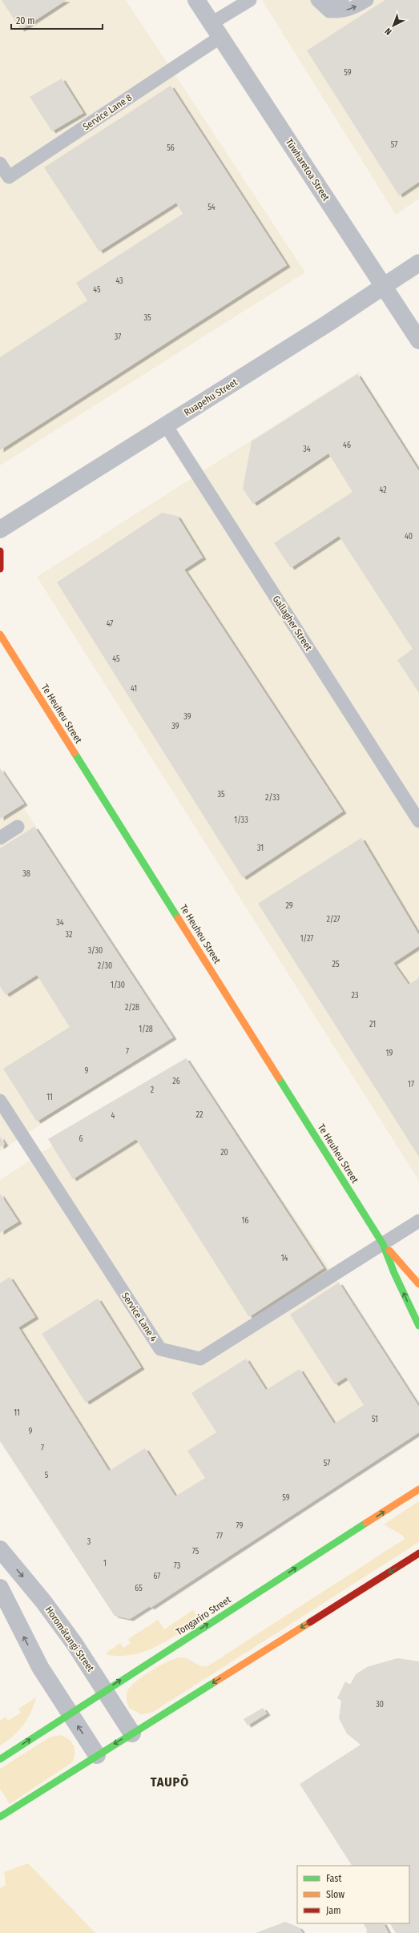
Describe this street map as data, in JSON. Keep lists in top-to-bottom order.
{
  "streets": {
    "street": [
      "Tūwharetoa Street",
      "Ruapehu Street",
      "Te Heuheu Street",
      "Tongariro Street",
      "Horomātangi Street"
    ],
    "lane": ["Service Lane 8", "Gallagher Street", "Service Lane 4"]
  },
  "crossings": [
    ["Service Lane 8", "Tūwharetoa Street"],
    ["Tūwharetoa Street", "Ruapehu Street"],
    ["Ruapehu Street", "Gallagher Street"],
    ["Te Heuheu Street", "Service Lane 4"],
    ["Tongariro Street", "Horomātangi Street"]
  ],
  "districts": ["TAUPŌ"],
  "house_numbers": [
    "59",
    "57",
    "56",
    "54",
    "43",
    "45",
    "35",
    "37",
    "46",
    "34",
    "42",
    "40",
    "47",
    "45",
    "41",
    "39",
    "39",
    "35",
    "2/33",
    "1/33",
    "31",
    "38",
    "29",
    "2/27",
    "34",
    "32",
    "1/27",
    "3/30",
    "25",
    "2/30",
    "1/30",
    "23",
    "2/28",
    "21",
    "1/28",
    "7",
    "19",
    "9",
    "26",
    "17",
    "2",
    "11",
    "22",
    "4",
    "6",
    "20",
    "16",
    "14",
    "11",
    "51",
    "9",
    "7",
    "57",
    "5",
    "59",
    "79",
    "77",
    "3",
    "75",
    "1",
    "73",
    "67",
    "65",
    "30"
  ],
  "legend": ["Fast", "Slow", "Jam"],
  "scale_bar": "20 m",
  "north": "bottom left"
}
